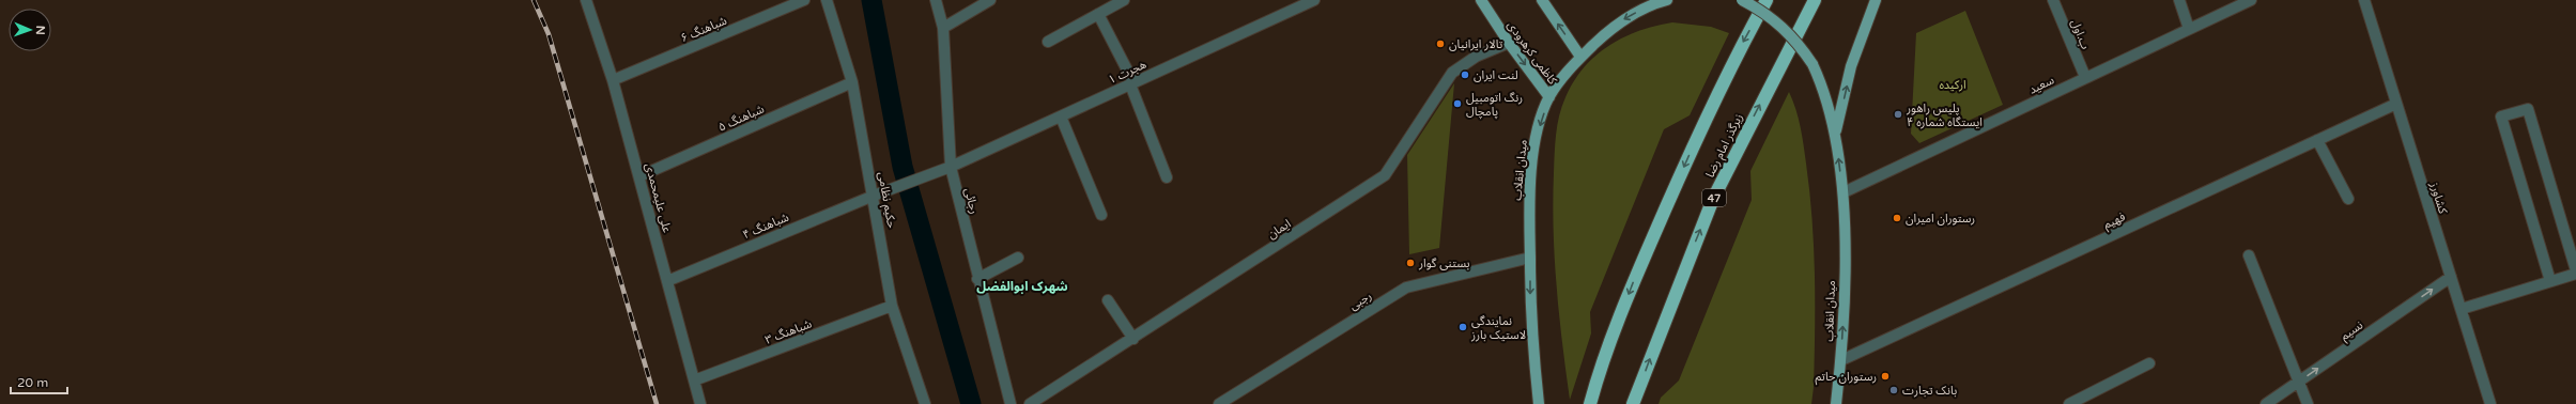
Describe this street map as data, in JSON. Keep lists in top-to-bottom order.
{
  "streets": {
    "highway": ["زیرگذر امام رضا", "47"],
    "main road": ["کاظمی کرهرودی", "میدان انقلاب"],
    "street": [
      "شباهنگ ۶",
      "ب.اول",
      "هجرت ۱",
      "سعید",
      "شباهنگ ۵",
      "علی علیمحمدی",
      "کشاورز",
      "حکیم نظامی",
      "رجائی",
      "فهیم",
      "شباهنگ ۴",
      "ایمان",
      "رجبی",
      "نسیم",
      "شباهنگ ۳"
    ]
  },
  "crossings": [
    ["شباهنگ ۶", "علی علیمحمدی"],
    ["ب.اول", "سعید"],
    ["کاظمی کرهرودی", "میدان انقلاب"],
    ["کاظمی کرهرودی", "ایمان"],
    ["هجرت ۱", "رجائی"],
    ["هجرت ۱", "شباهنگ ۴"],
    ["سعید", "میدان انقلاب"],
    ["شباهنگ ۵", "علی علیمحمدی"],
    ["شباهنگ ۵", "حکیم نظامی"],
    ["میدان انقلاب", "فهیم"],
    ["میدان انقلاب", "رجبی"],
    ["علی علیمحمدی", "شباهنگ ۴"],
    ["علی علیمحمدی", "شباهنگ ۳"],
    ["کشاورز", "فهیم"],
    ["کشاورز", "نسیم"],
    ["حکیم نظامی", "شباهنگ ۴"],
    ["حکیم نظامی", "شباهنگ ۳"]
  ],
  "one_way": ["نسیم"],
  "districts": ["شهرک ابوالفضل"],
  "parks": ["ارکیده"],
  "places": [
    "تالار ایرانیان",
    "لنت ایران",
    "رنگ اتومبیل پامچال",
    "پلیس راهور ایستگاه شماره ۴",
    "رستوران امیران",
    "بستنی گوار",
    "نمایندگی لاستیک بارز",
    "رستوران حاتم",
    "بانک تجارت"
  ],
  "scale_bar": "20 m",
  "north": "right"
}
